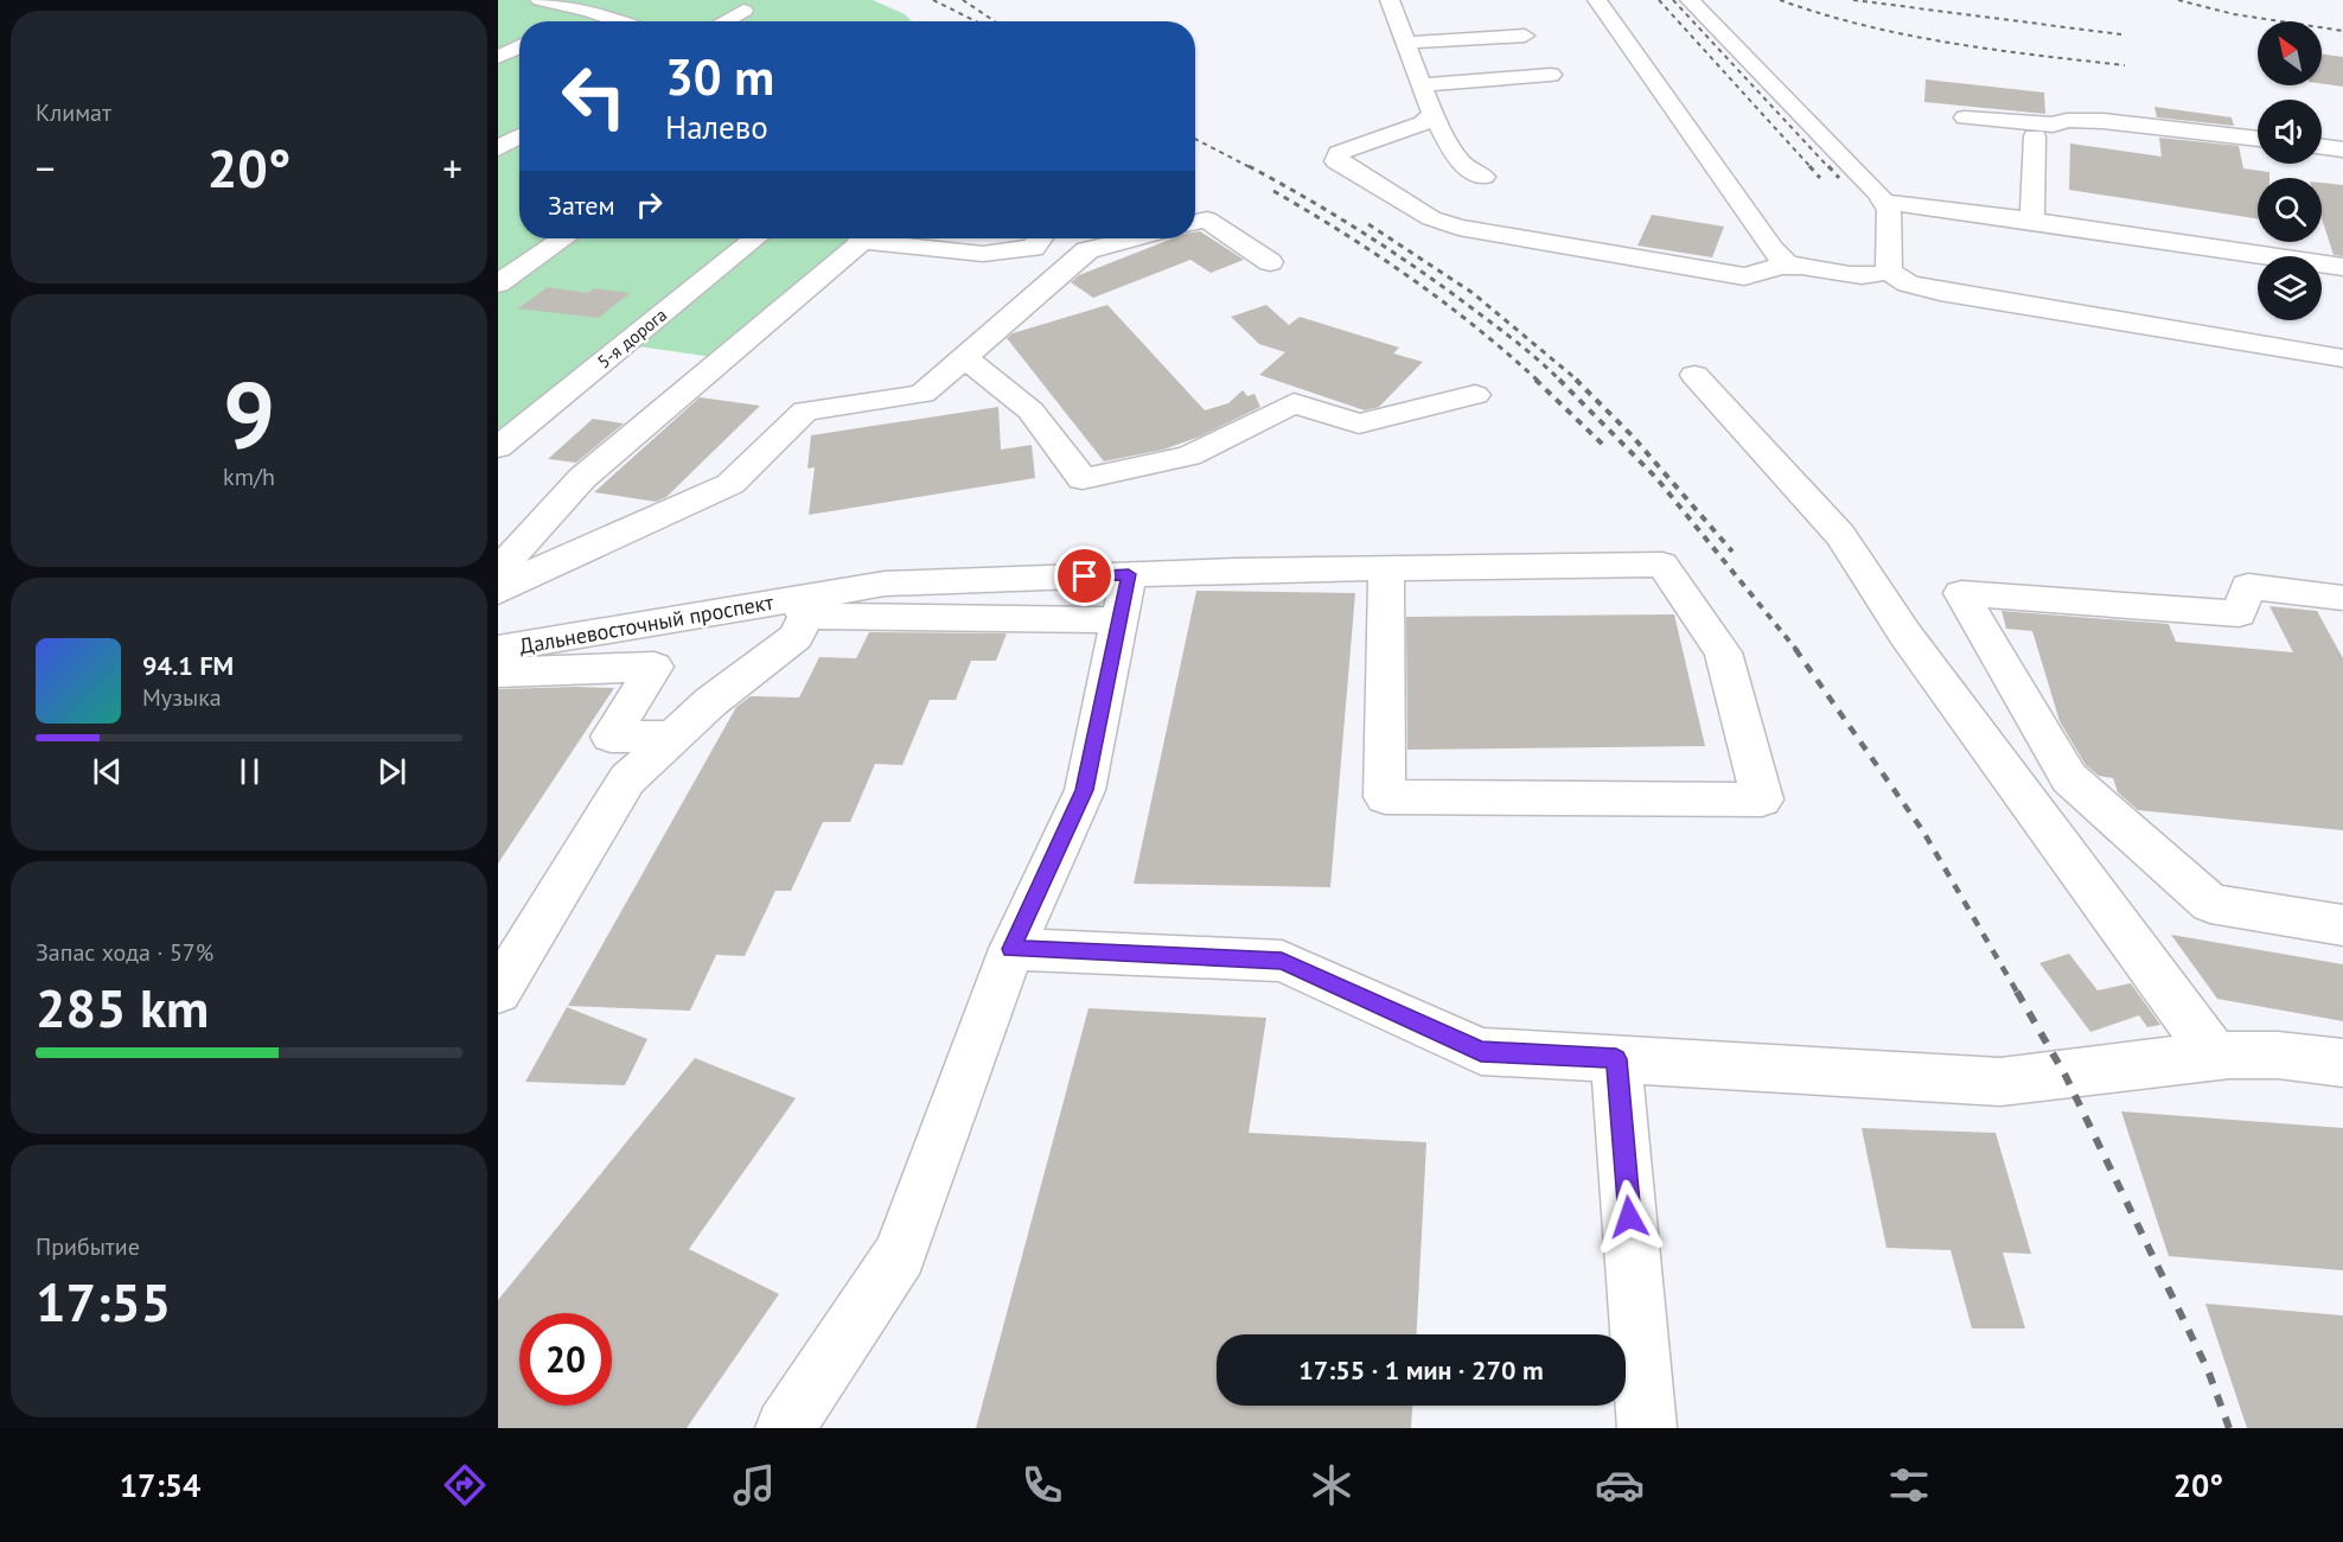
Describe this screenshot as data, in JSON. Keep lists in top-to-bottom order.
{
  "streets": {
    "street": ["5-я дорога", "Дальневосточный проспект"]
  },
  "north": "top left",
  "page": {
    "tile": [
      "Климат",
      ["9", "km/h"],
      ["Запас хода · 57%", "285 km"],
      ["Прибытие", "17:55"]
    ],
    "turn": ["30 m", "Налево"],
    "heat": ["−", "20°", "+"],
    "then": "Затем",
    "song": ["94.1 FM", "Музыка"],
    "limit": "20",
    "trip": "17:55 · 1 мин · 270 m",
    "tabs": ["17:54", "20°"]
  }
}
